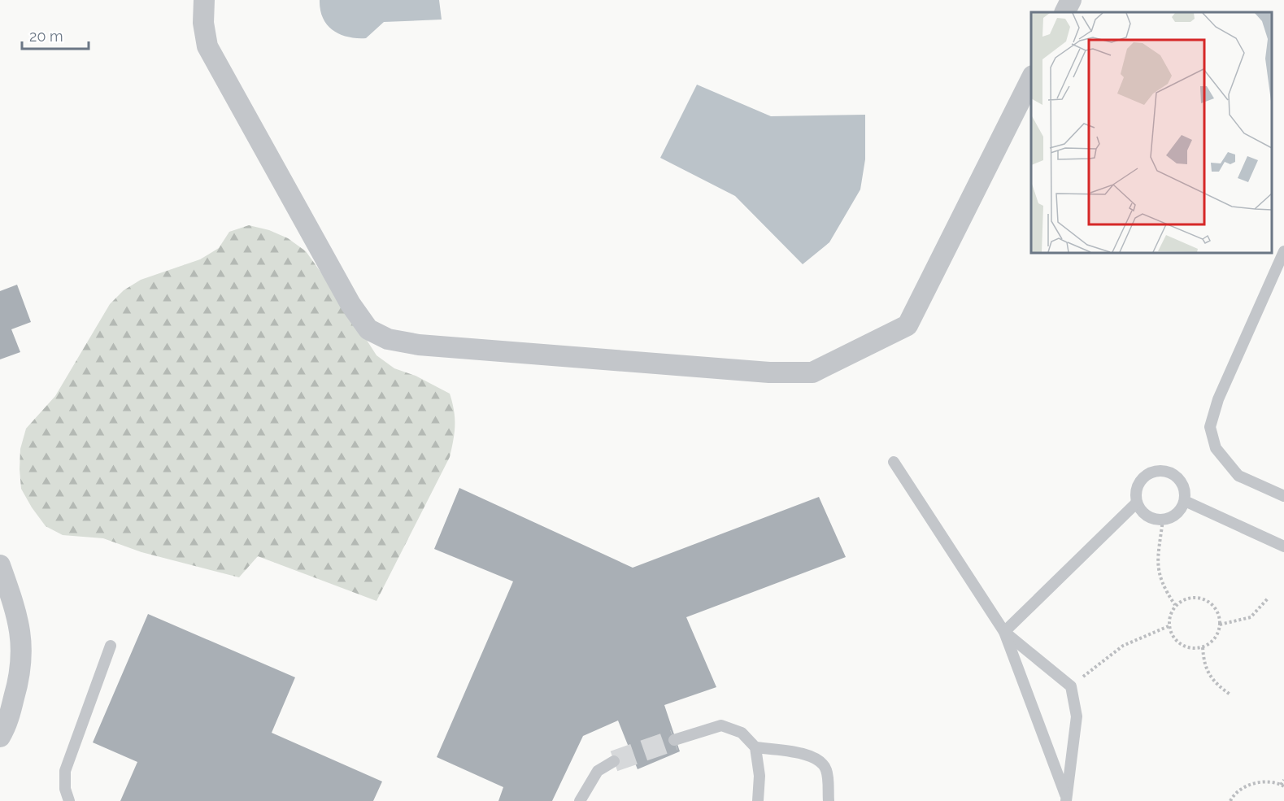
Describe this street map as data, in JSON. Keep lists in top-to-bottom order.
{
  "scale_bar": "20 m"
}
